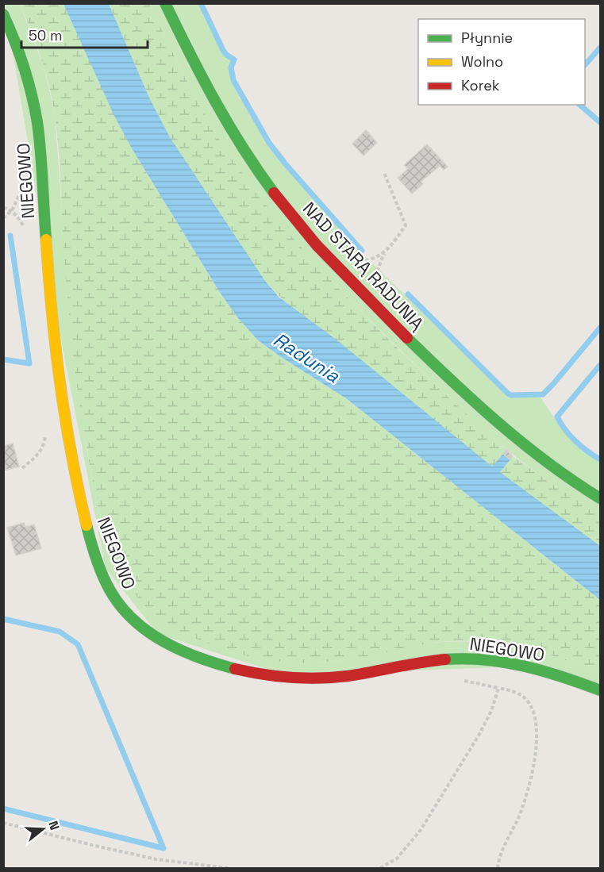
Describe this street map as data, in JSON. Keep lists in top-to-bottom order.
{
  "streets": {
    "street": ["NIEGOWO", "NAD STARĄ RADUNIĄ"]
  },
  "water": ["Radunia"],
  "legend": ["Płynnie", "Wolno", "Korek"],
  "scale_bar": "50 m",
  "north": "right"
}
